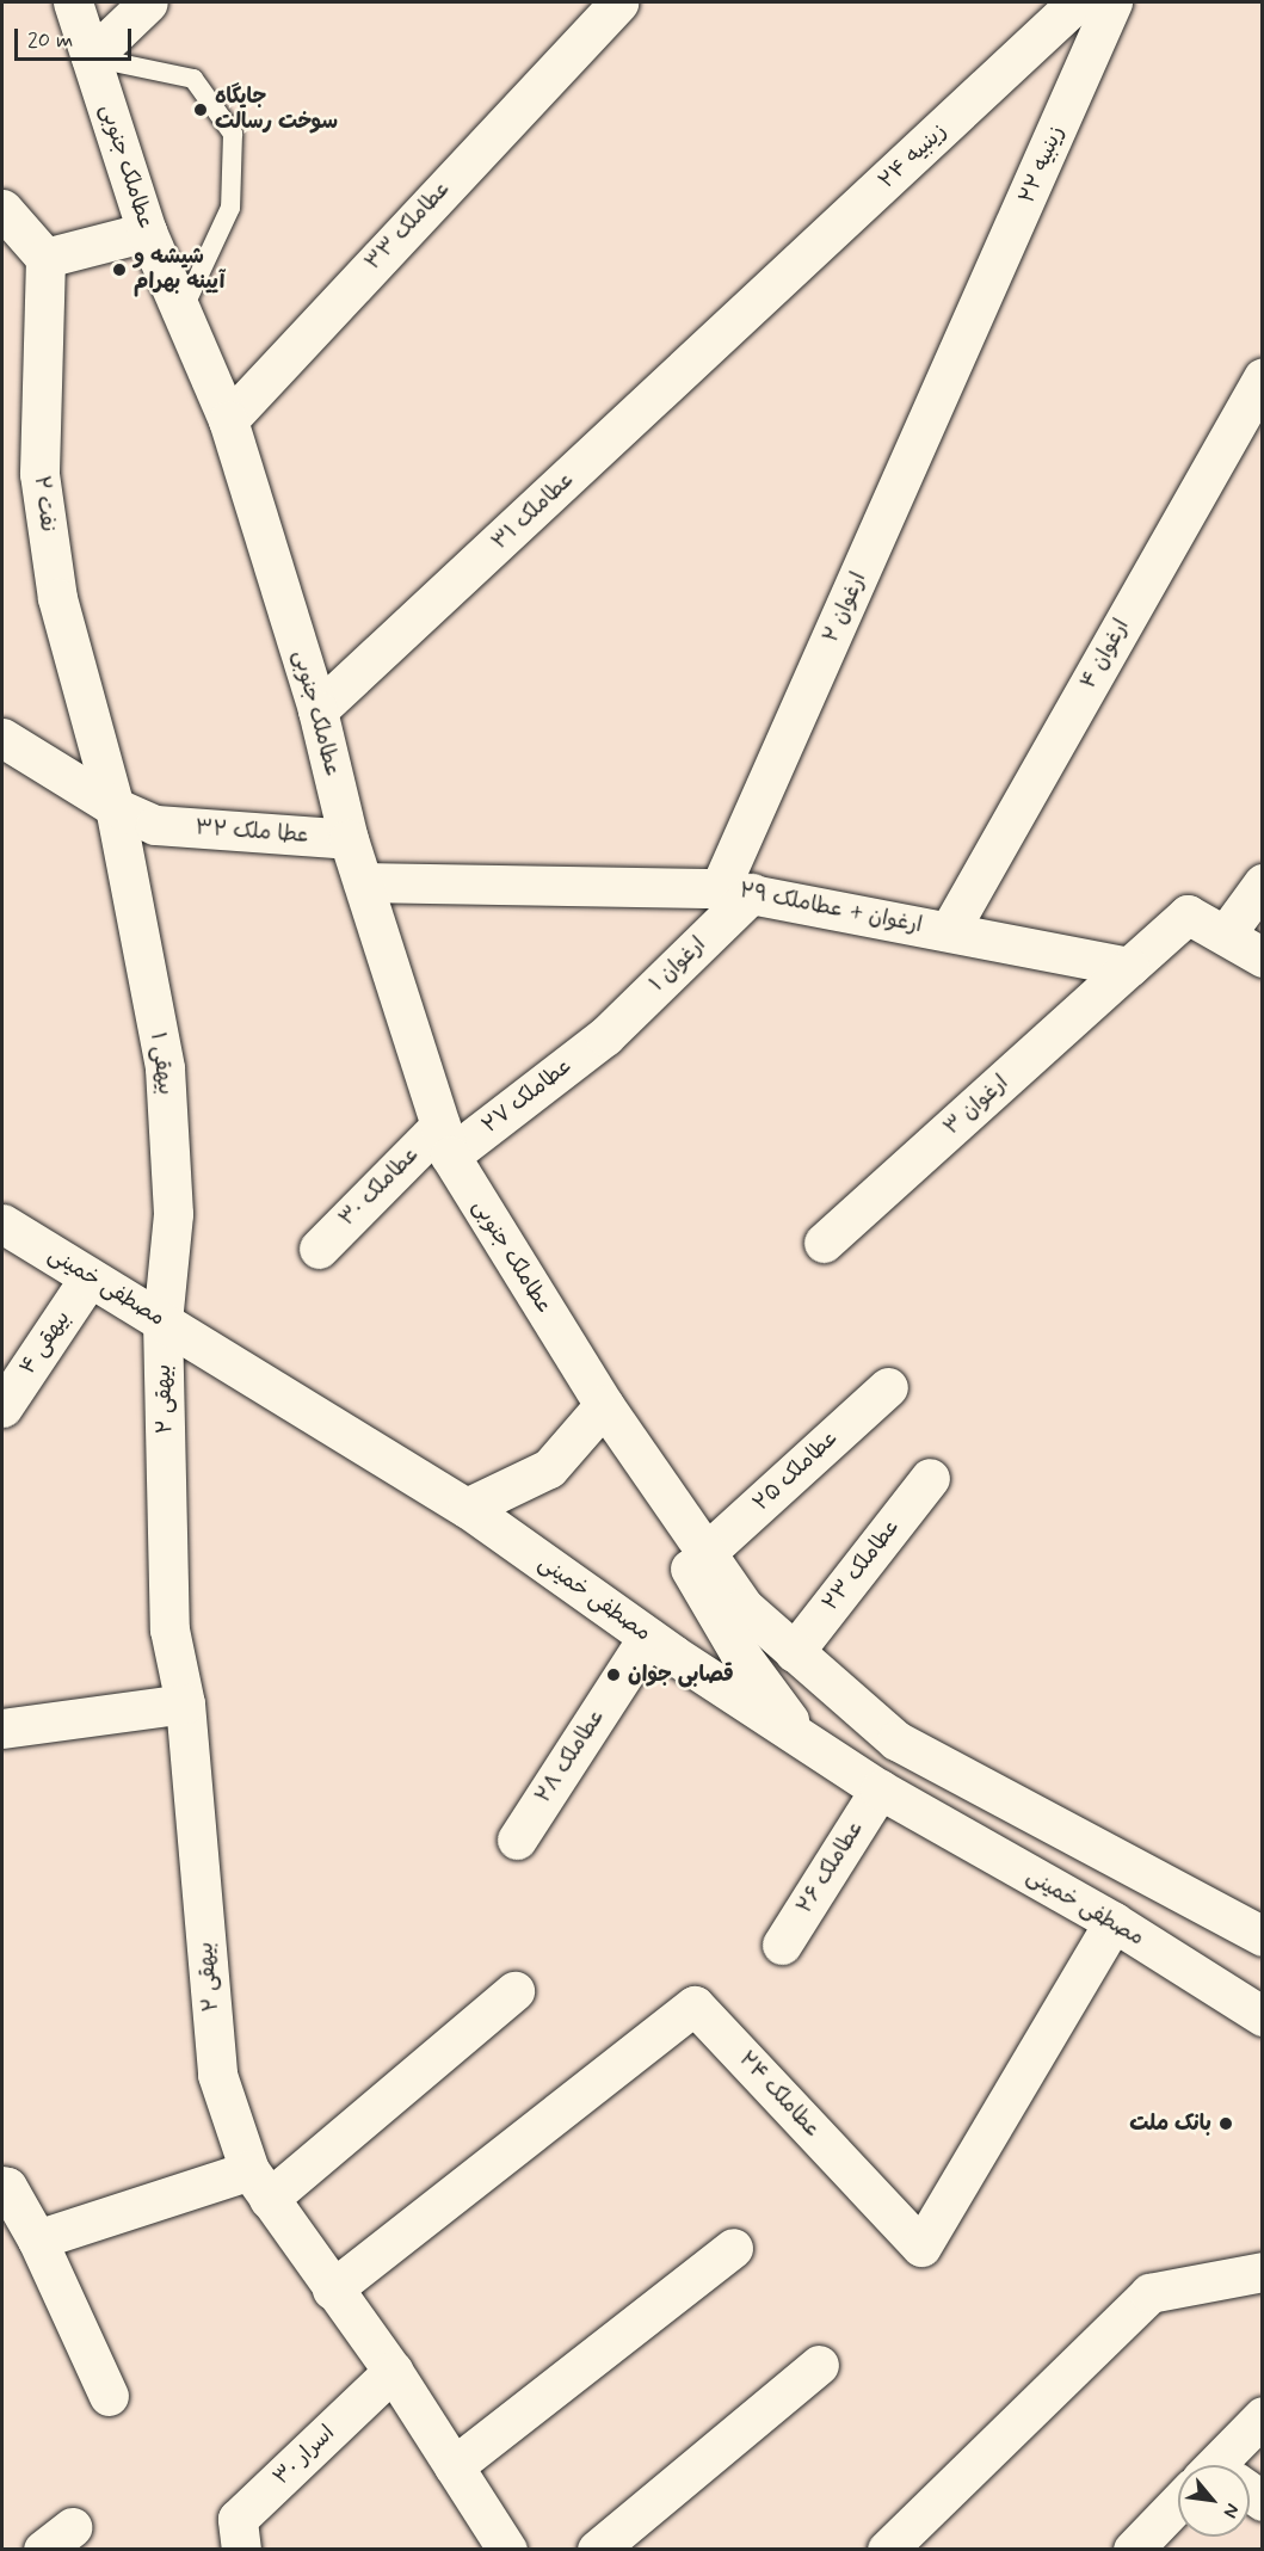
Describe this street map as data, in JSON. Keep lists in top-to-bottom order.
{
  "streets": {
    "street": [
      "زینبیه ۲۴",
      "زینبیه ۲۲",
      "عطاملک جنوبی",
      "عطاملک ۳۳",
      "نفت ۲",
      "عطاملک ۳۱",
      "ارغوان ۲",
      "ارغوان ۴",
      "عطا ملک ۳۲",
      "ارغوان + عطاملک ۲۹",
      "ارغوان ۱",
      "بیهقی ۱",
      "عطاملک ۲۷",
      "ارغوان ۳",
      "عطاملک ۳۰",
      "مصطفی خمینی",
      "بیهقی ۴",
      "بیهقی ۲",
      "عطاملک ۲۵",
      "عطاملک ۲۳",
      "عطاملک ۲۸",
      "عطاملک ۲۶",
      "عطاملک ۲۴",
      "اسرار ۳۰"
    ]
  },
  "crossings": [
    ["زینبیه ۲۴", "عطاملک ۳۱"],
    ["زینبیه ۲۲", "ارغوان ۲"],
    ["عطاملک جنوبی", "عطاملک ۳۳"],
    ["عطاملک جنوبی", "عطاملک ۳۱"],
    ["عطاملک جنوبی", "عطا ملک ۳۲"],
    ["عطاملک جنوبی", "ارغوان + عطاملک ۲۹"],
    ["عطاملک جنوبی", "عطاملک ۲۷"],
    ["عطاملک جنوبی", "عطاملک ۳۰"],
    ["نفت ۲", "عطا ملک ۳۲"],
    ["نفت ۲", "بیهقی ۱"],
    ["ارغوان ۲", "ارغوان + عطاملک ۲۹"],
    ["ارغوان ۲", "ارغوان ۱"],
    ["ارغوان ۴", "ارغوان + عطاملک ۲۹"],
    ["عطا ملک ۳۲", "بیهقی ۱"],
    ["ارغوان + عطاملک ۲۹", "ارغوان ۱"],
    ["ارغوان + عطاملک ۲۹", "ارغوان ۳"],
    ["ارغوان ۱", "عطاملک ۲۷"],
    ["بیهقی ۱", "مصطفی خمینی"],
    ["بیهقی ۱", "بیهقی ۲"],
    ["عطاملک ۲۷", "عطاملک ۳۰"],
    ["مصطفی خمینی", "بیهقی ۴"],
    ["مصطفی خمینی", "بیهقی ۲"],
    ["مصطفی خمینی", "عطاملک ۲۸"],
    ["مصطفی خمینی", "عطاملک ۲۶"],
    ["مصطفی خمینی", "عطاملک ۲۴"],
    ["بیهقی ۲", "عطاملک ۲۴"],
    ["بیهقی ۲", "اسرار ۳۰"]
  ],
  "places": [
    "جایگاه سوخت رسالت",
    "شیشه و آیینه بهرام",
    "قصابی جوان",
    "بانک ملت"
  ],
  "scale_bar": "20 m",
  "north": "bottom right"
}
